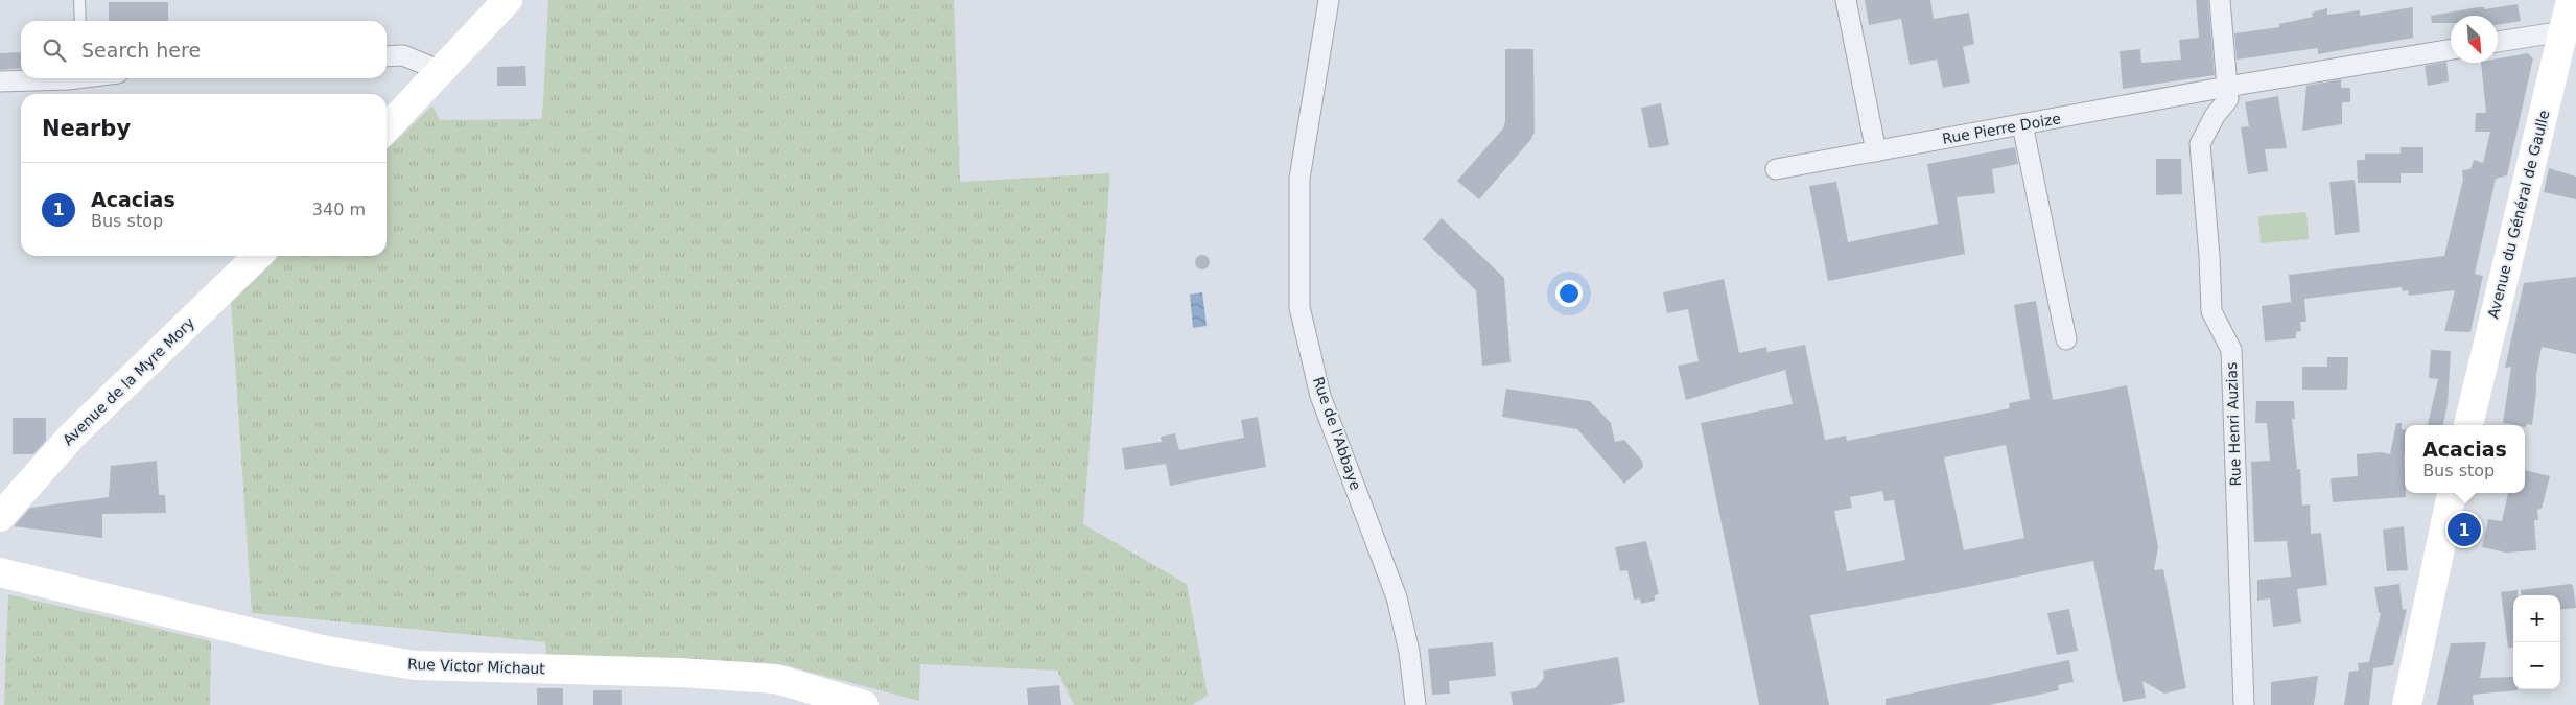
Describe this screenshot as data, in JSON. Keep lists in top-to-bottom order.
{
  "streets": {
    "street": [
      "Rue Pierre Doize",
      "Avenue du Général de Gaulle",
      "Avenue de la Myre Mory",
      "Rue Henri Auzias",
      "Rue de l'Abbaye",
      "Rue Victor Michaut"
    ]
  },
  "crossings": [
    ["Rue Pierre Doize", "Rue Henri Auzias"]
  ],
  "north": "bottom right",
  "page": {
    "search": "Search here",
    "heading": "Nearby",
    "list": [
      {
        "mark": "1",
        "name": "Acacias",
        "note": "Bus stop",
        "value": "340 m"
      }
    ],
    "popup": ["Acacias", "Bus stop"],
    "pins": "1",
    "map_buttons": ["+", "−"]
  }
}
